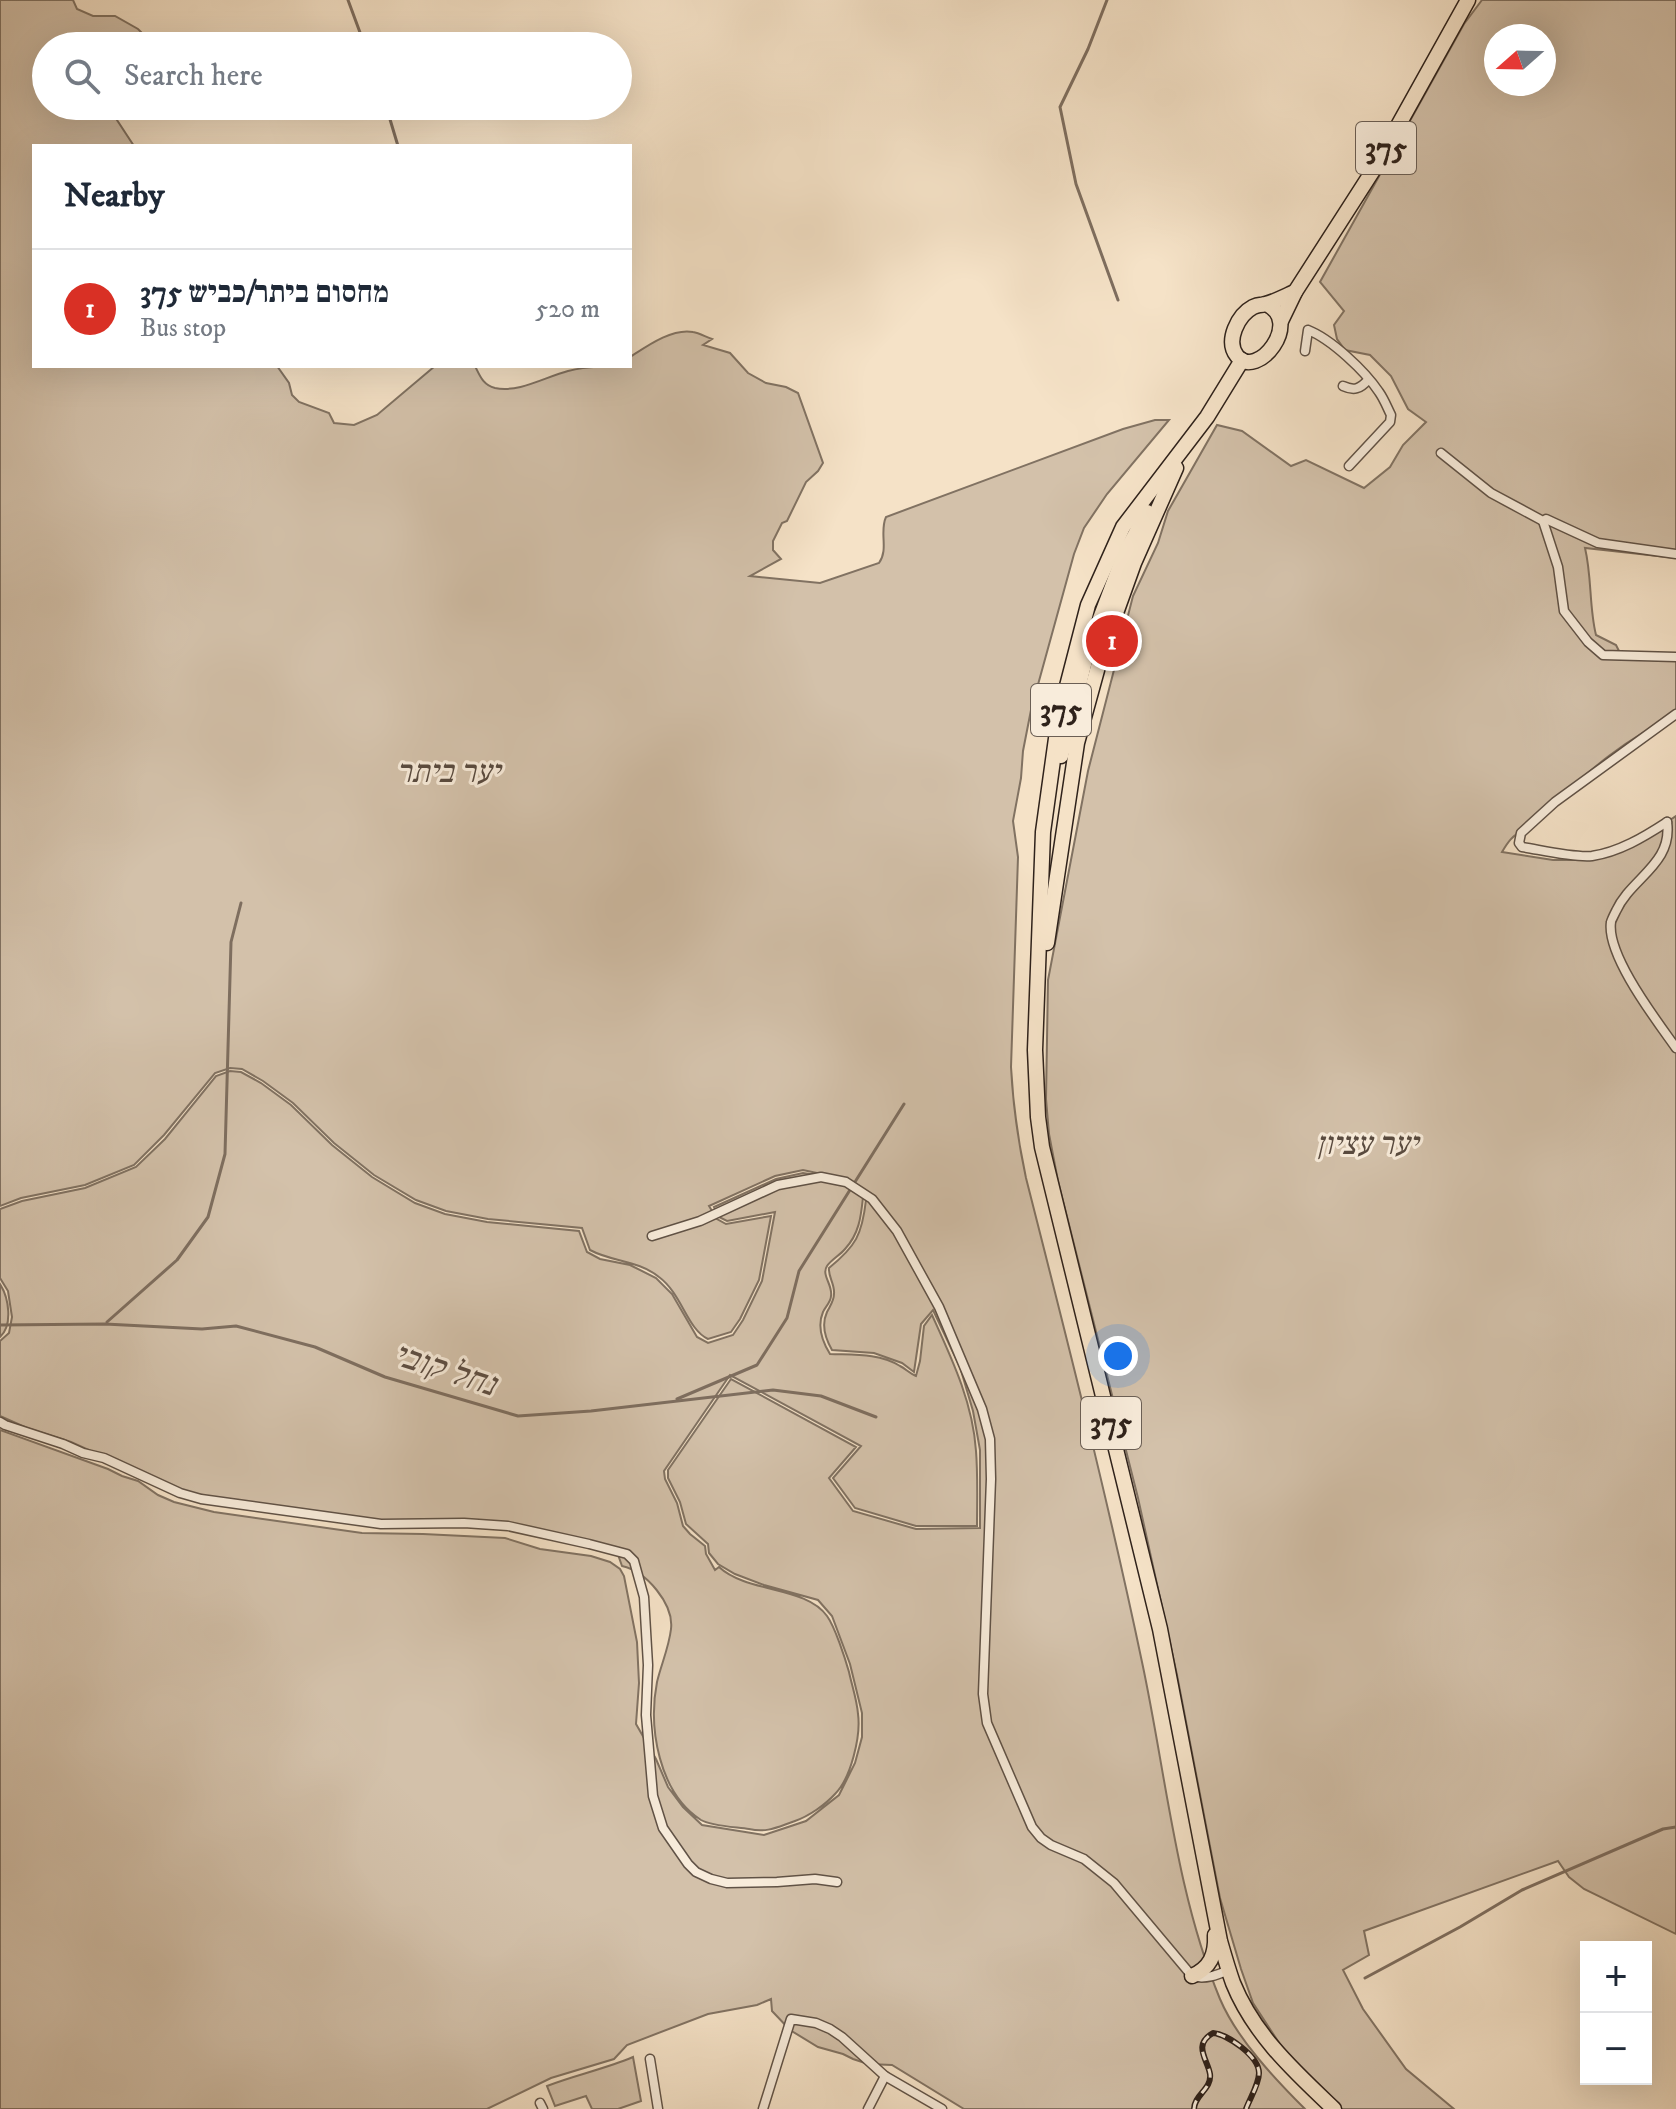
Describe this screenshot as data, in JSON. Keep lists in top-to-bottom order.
{
  "streets": {
    "main road": ["375"]
  },
  "water": ["נחל קובי"],
  "parks": ["יער ביתר", "יער עציון"],
  "north": "left",
  "page": {
    "search": "Search here",
    "heading": "Nearby",
    "list": [
      {
        "mark": "1",
        "name": "מחסום ביתר/כביש 375",
        "note": "Bus stop",
        "value": "520 m"
      }
    ],
    "pins": "1",
    "map_buttons": ["+", "−"]
  }
}
